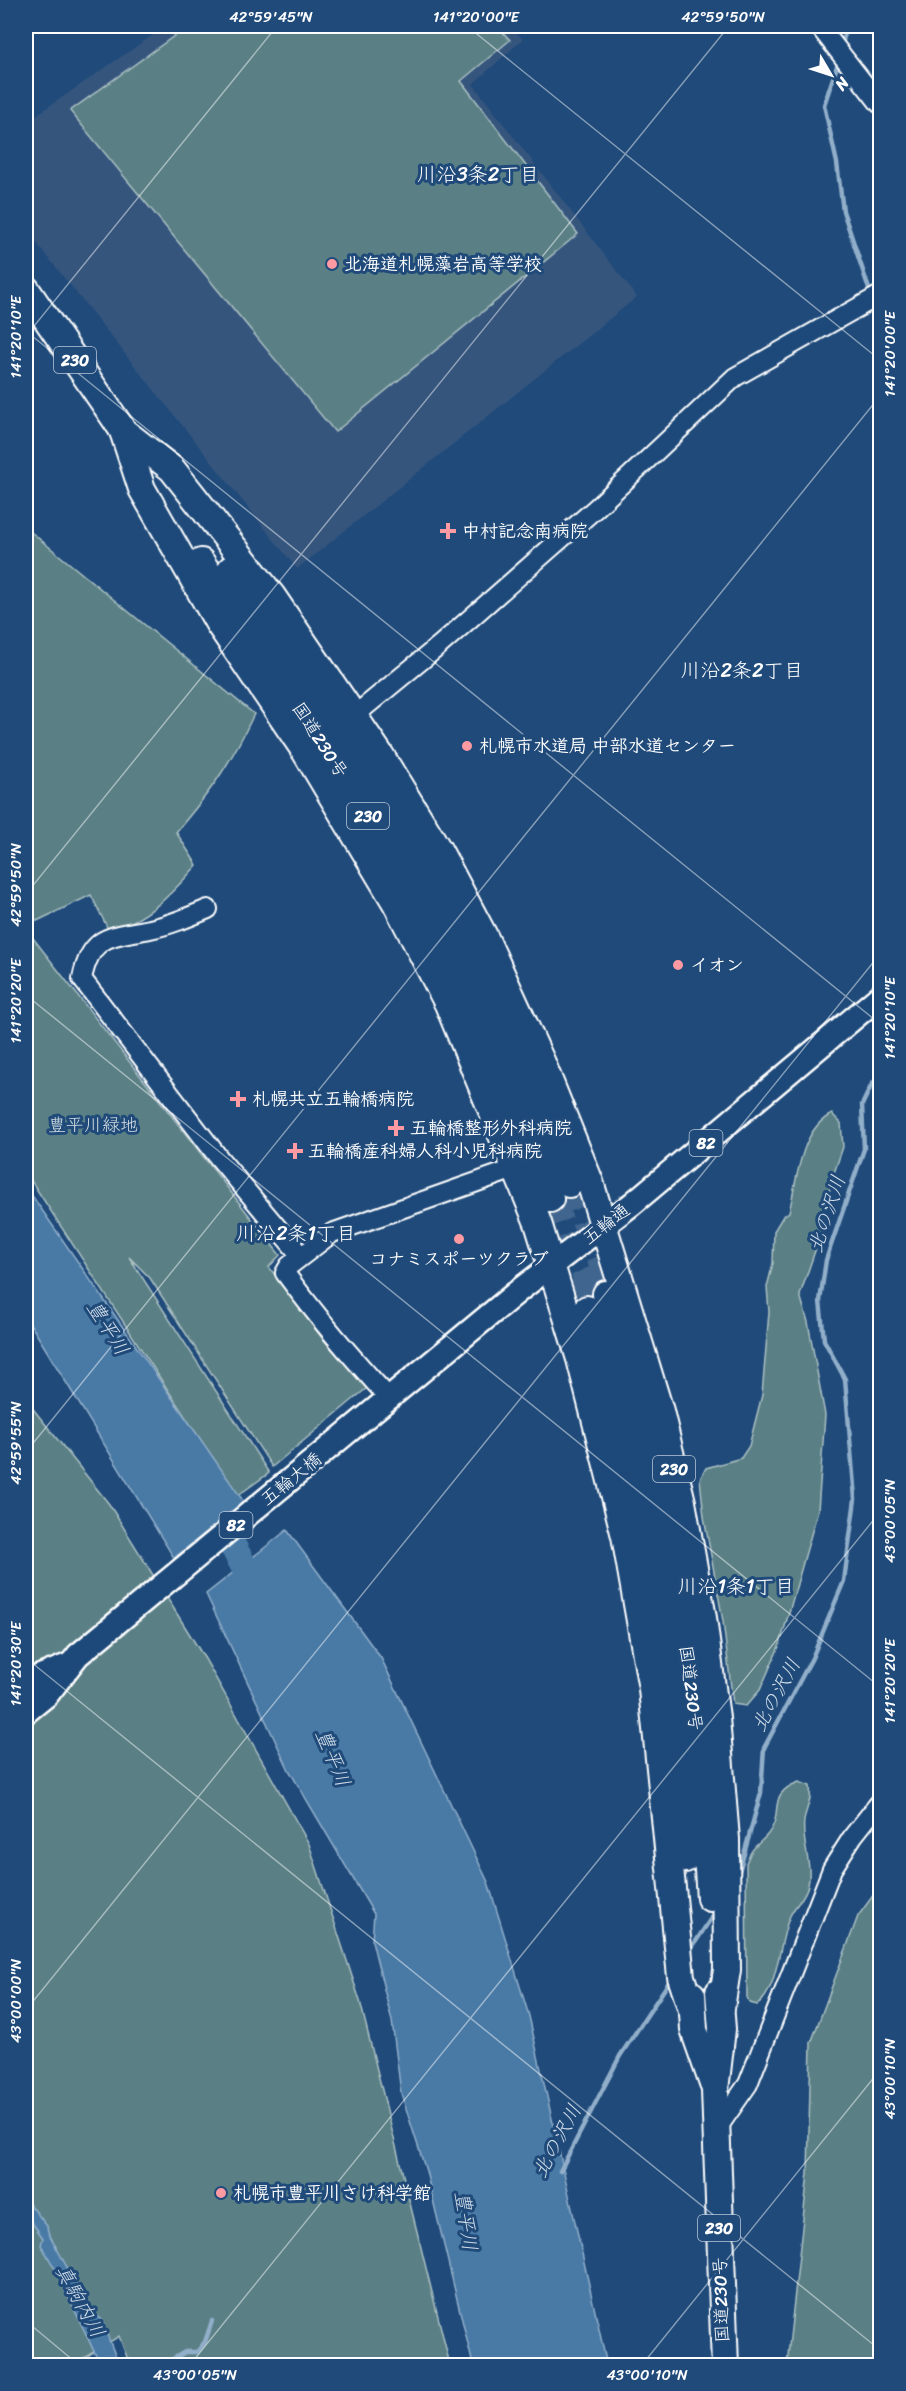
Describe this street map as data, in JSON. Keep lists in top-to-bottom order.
{
  "streets": {
    "highway": ["230", "国道230号"],
    "main road": ["82", "五輪通", "五輪大橋"]
  },
  "crossings": [
    ["230", "国道230号"],
    ["230", "五輪通"],
    ["82", "五輪大橋"],
    ["五輪通", "五輪大橋"]
  ],
  "districts": [
    "川沿3条2丁目",
    "川沿2条2丁目",
    "川沿2条1丁目",
    "川沿1条1丁目"
  ],
  "water": ["北の沢川", "豊平川", "真駒内川"],
  "parks": ["豊平川緑地"],
  "places": {
    "other": [
      "北海道札幌藻岩高等学校",
      "札幌市水道局 中部水道センター",
      "イオン",
      "コナミスポーツクラブ",
      "札幌市豊平川さけ科学館"
    ],
    "health": [
      "中村記念南病院",
      "札幌共立五輪橋病院",
      "五輪橋整形外科病院",
      "五輪橋産科婦人科小児科病院"
    ]
  },
  "north": "bottom right",
  "coordinates": [
    "42°59'45\"N",
    "141°20'00\"E",
    "42°59'50\"N",
    "141°20'10\"E",
    "141°20'20\"E",
    "42°59'55\"N",
    "43°00'05\"N",
    "141°20'30\"E",
    "43°00'00\"N",
    "43°00'10\"N"
  ]
}
